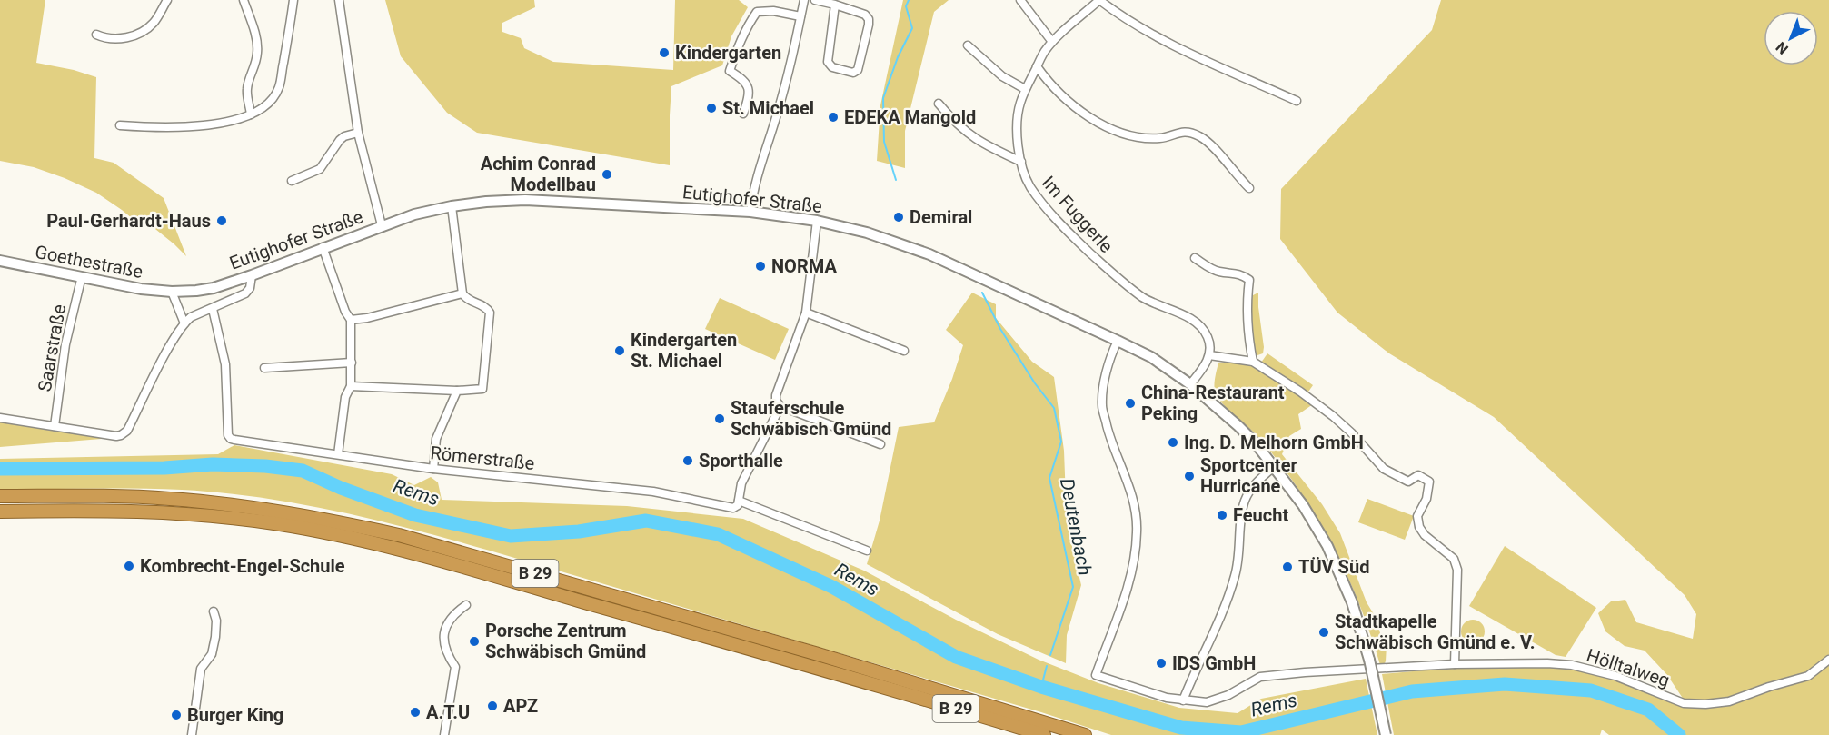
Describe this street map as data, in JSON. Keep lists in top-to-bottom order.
{
  "streets": {
    "highway": ["B 29"],
    "street": [
      "Eutighofer Straße",
      "Im Fuggerle",
      "Goethestraße",
      "Saarstraße",
      "Römerstraße",
      "Hölltalweg"
    ]
  },
  "crossings": [
    ["Eutighofer Straße", "Goethestraße"],
    ["Eutighofer Straße", "Hölltalweg"],
    ["Goethestraße", "Saarstraße"]
  ],
  "water": ["Rems", "Deutenbach"],
  "places": [
    "Kindergarten",
    "St. Michael",
    "EDEKA Mangold",
    "Achim Conrad Modellbau",
    "Demiral",
    "Paul-Gerhardt-Haus",
    "NORMA",
    "Kindergarten St. Michael",
    "China-Restaurant Peking",
    "Stauferschule Schwäbisch Gmünd",
    "Ing. D. Melhorn GmbH",
    "Sporthalle",
    "Sportcenter Hurricane",
    "Feucht",
    "Kombrecht-Engel-Schule",
    "TÜV Süd",
    "Stadtkapelle Schwäbisch Gmünd e. V.",
    "Porsche Zentrum Schwäbisch Gmünd",
    "IDS GmbH",
    "APZ",
    "A.T.U",
    "Burger King"
  ],
  "north": "bottom left"
}
